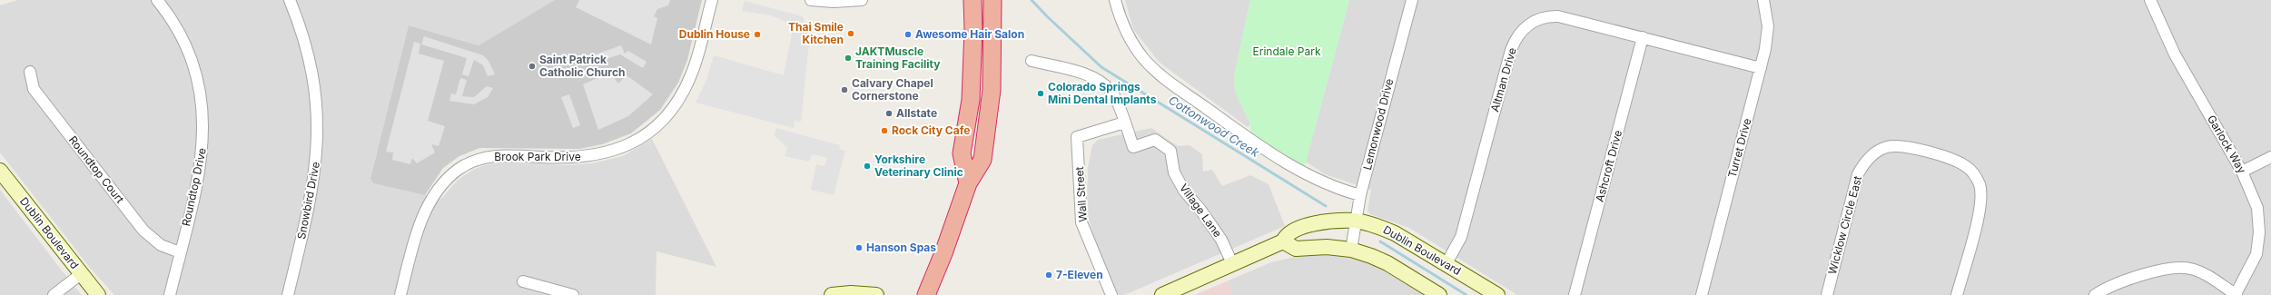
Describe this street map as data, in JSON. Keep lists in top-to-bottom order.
{
  "streets": {
    "main road": ["Dublin Boulevard"],
    "street": [
      "Altman Drive",
      "Lemonwood Drive",
      "Garlock Way",
      "Turret Drive",
      "Brook Park Drive",
      "Ashcroft Drive",
      "Roundtop Court",
      "Roundtop Drive",
      "Wall Street",
      "Snowbird Drive",
      "Village Lane",
      "Wicklow Circle East"
    ]
  },
  "crossings": [
    ["Altman Drive", "Turret Drive"],
    ["Altman Drive", "Ashcroft Drive"],
    ["Altman Drive", "Dublin Boulevard"],
    ["Lemonwood Drive", "Dublin Boulevard"],
    ["Roundtop Court", "Roundtop Drive"],
    ["Wall Street", "Village Lane"],
    ["Village Lane", "Dublin Boulevard"]
  ],
  "water": ["Cottonwood Creek"],
  "parks": ["Erindale Park"],
  "places": [
    "Thai Smile Kitchen",
    "Dublin House",
    "Awesome Hair Salon",
    "JAKTMuscle Training Facility",
    "Saint Patrick Catholic Church",
    "Calvary Chapel Cornerstone",
    "Colorado Springs Mini Dental Implants",
    "Allstate",
    "Rock City Cafe",
    "Yorkshire Veterinary Clinic",
    "Hanson Spas",
    "7-Eleven"
  ]
}
